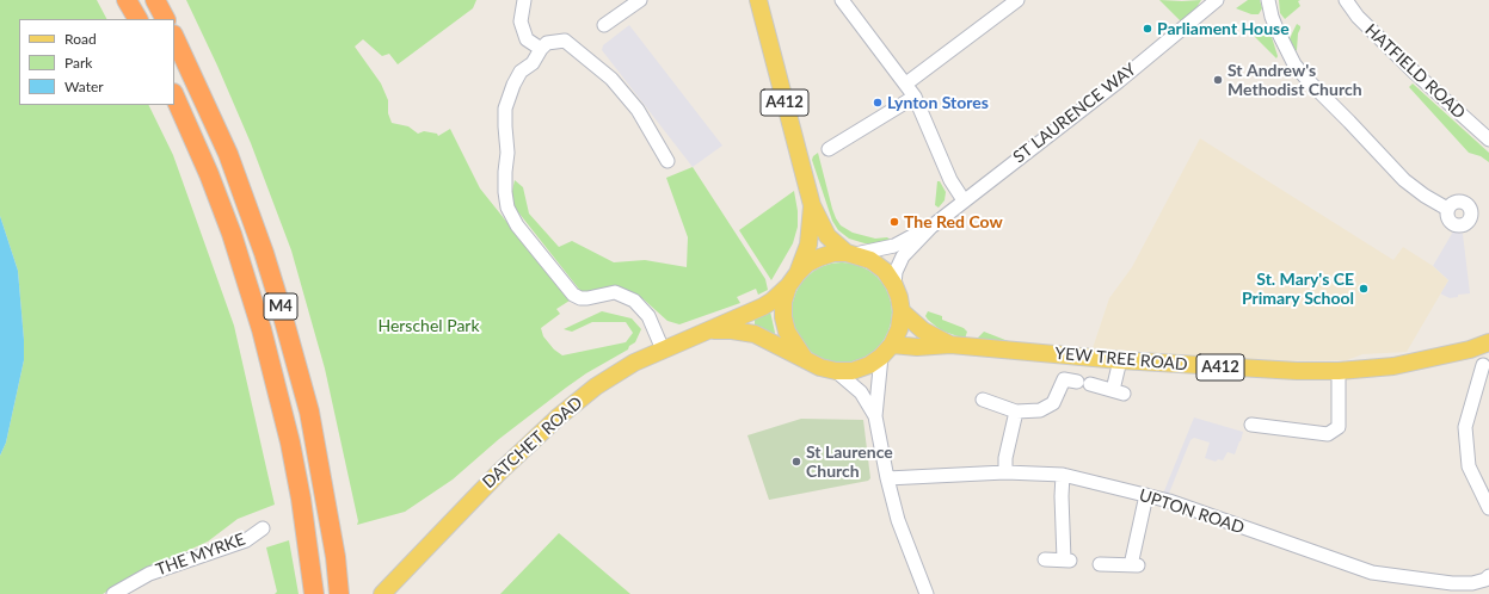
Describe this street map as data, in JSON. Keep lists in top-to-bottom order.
{
  "streets": {
    "highway": ["M4"],
    "main road": ["A412", "YEW TREE ROAD", "DATCHET ROAD"],
    "street": [
      "HATFIELD ROAD",
      "ST LAURENCE WAY",
      "UPTON ROAD",
      "THE MYRKE"
    ]
  },
  "crossings": [
    ["A412", "ST LAURENCE WAY"],
    ["A412", "YEW TREE ROAD"],
    ["A412", "DATCHET ROAD"],
    ["ST LAURENCE WAY", "YEW TREE ROAD"],
    ["ST LAURENCE WAY", "DATCHET ROAD"],
    ["YEW TREE ROAD", "DATCHET ROAD"]
  ],
  "parks": ["Herschel Park"],
  "places": [
    "Parliament House",
    "St Andrew's Methodist Church",
    "Lynton Stores",
    "The Red Cow",
    "St. Mary's CE Primary School",
    "St Laurence Church"
  ],
  "legend": ["Road", "Park", "Water"]
}
